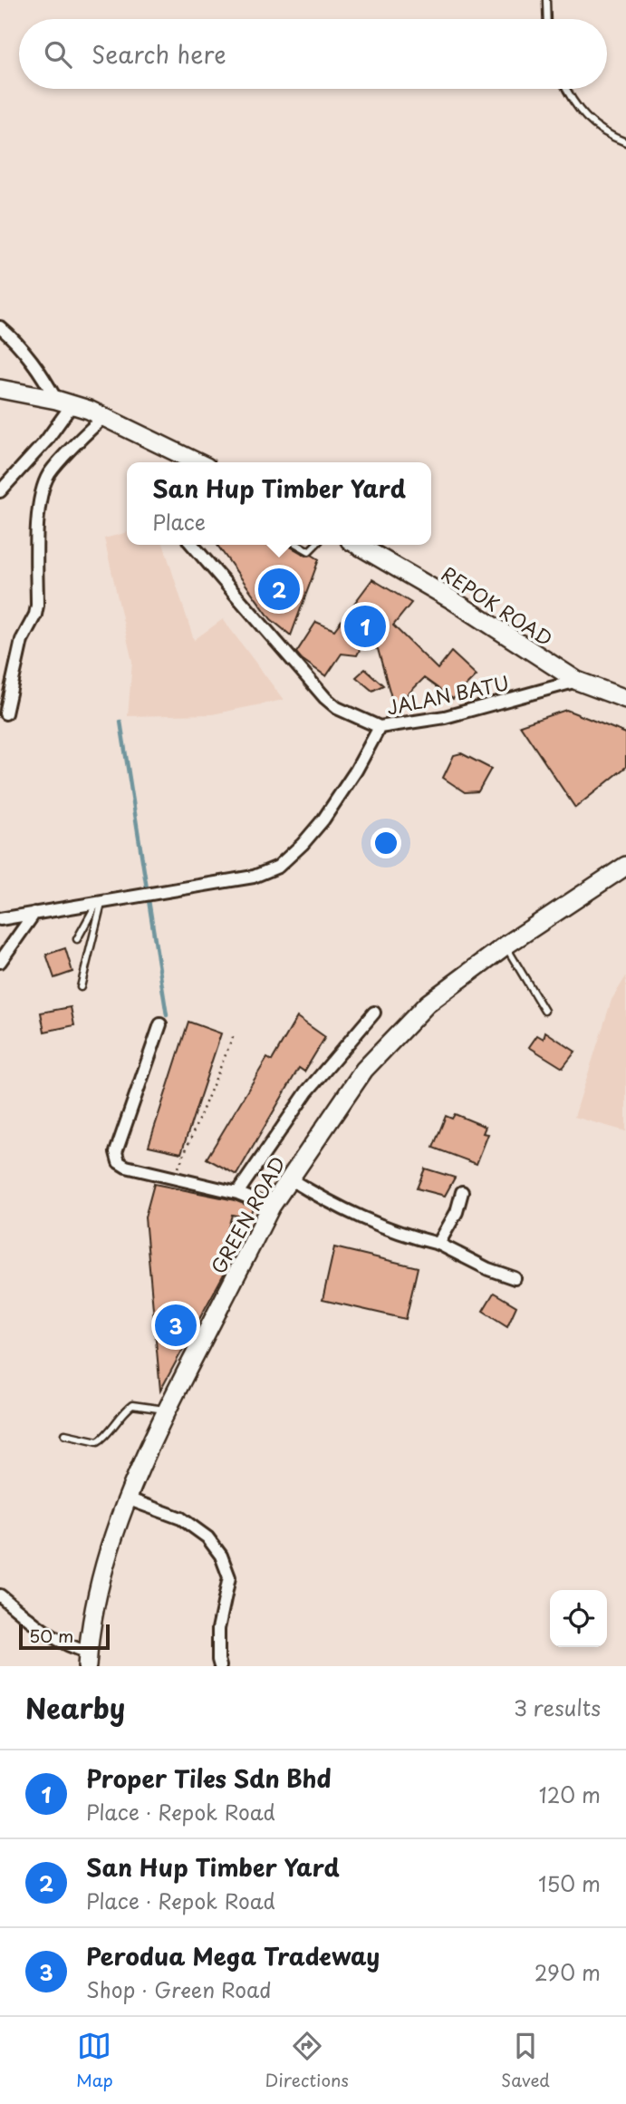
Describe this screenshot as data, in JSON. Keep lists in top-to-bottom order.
{
  "streets": {
    "main road": ["REPOK ROAD", "GREEN ROAD"],
    "street": ["JALAN BATU"]
  },
  "crossings": [
    ["REPOK ROAD", "JALAN BATU"]
  ],
  "scale_bar": "50 m",
  "page": {
    "search": "Search here",
    "popup": ["San Hup Timber Yard", "Place"],
    "pins": ["2", "1", "3"],
    "scale": "50 m",
    "heading": ["Nearby", "3 results"],
    "list": [
      {
        "mark": "1",
        "name": "Proper Tiles Sdn Bhd",
        "note": "Place · Repok Road",
        "value": "120 m"
      },
      {
        "mark": "2",
        "name": "San Hup Timber Yard",
        "note": "Place · Repok Road",
        "value": "150 m"
      },
      {
        "mark": "3",
        "name": "Perodua Mega Tradeway",
        "note": "Shop · Green Road",
        "value": "290 m"
      }
    ],
    "nav": ["Map", "Directions", "Saved"]
  }
}
